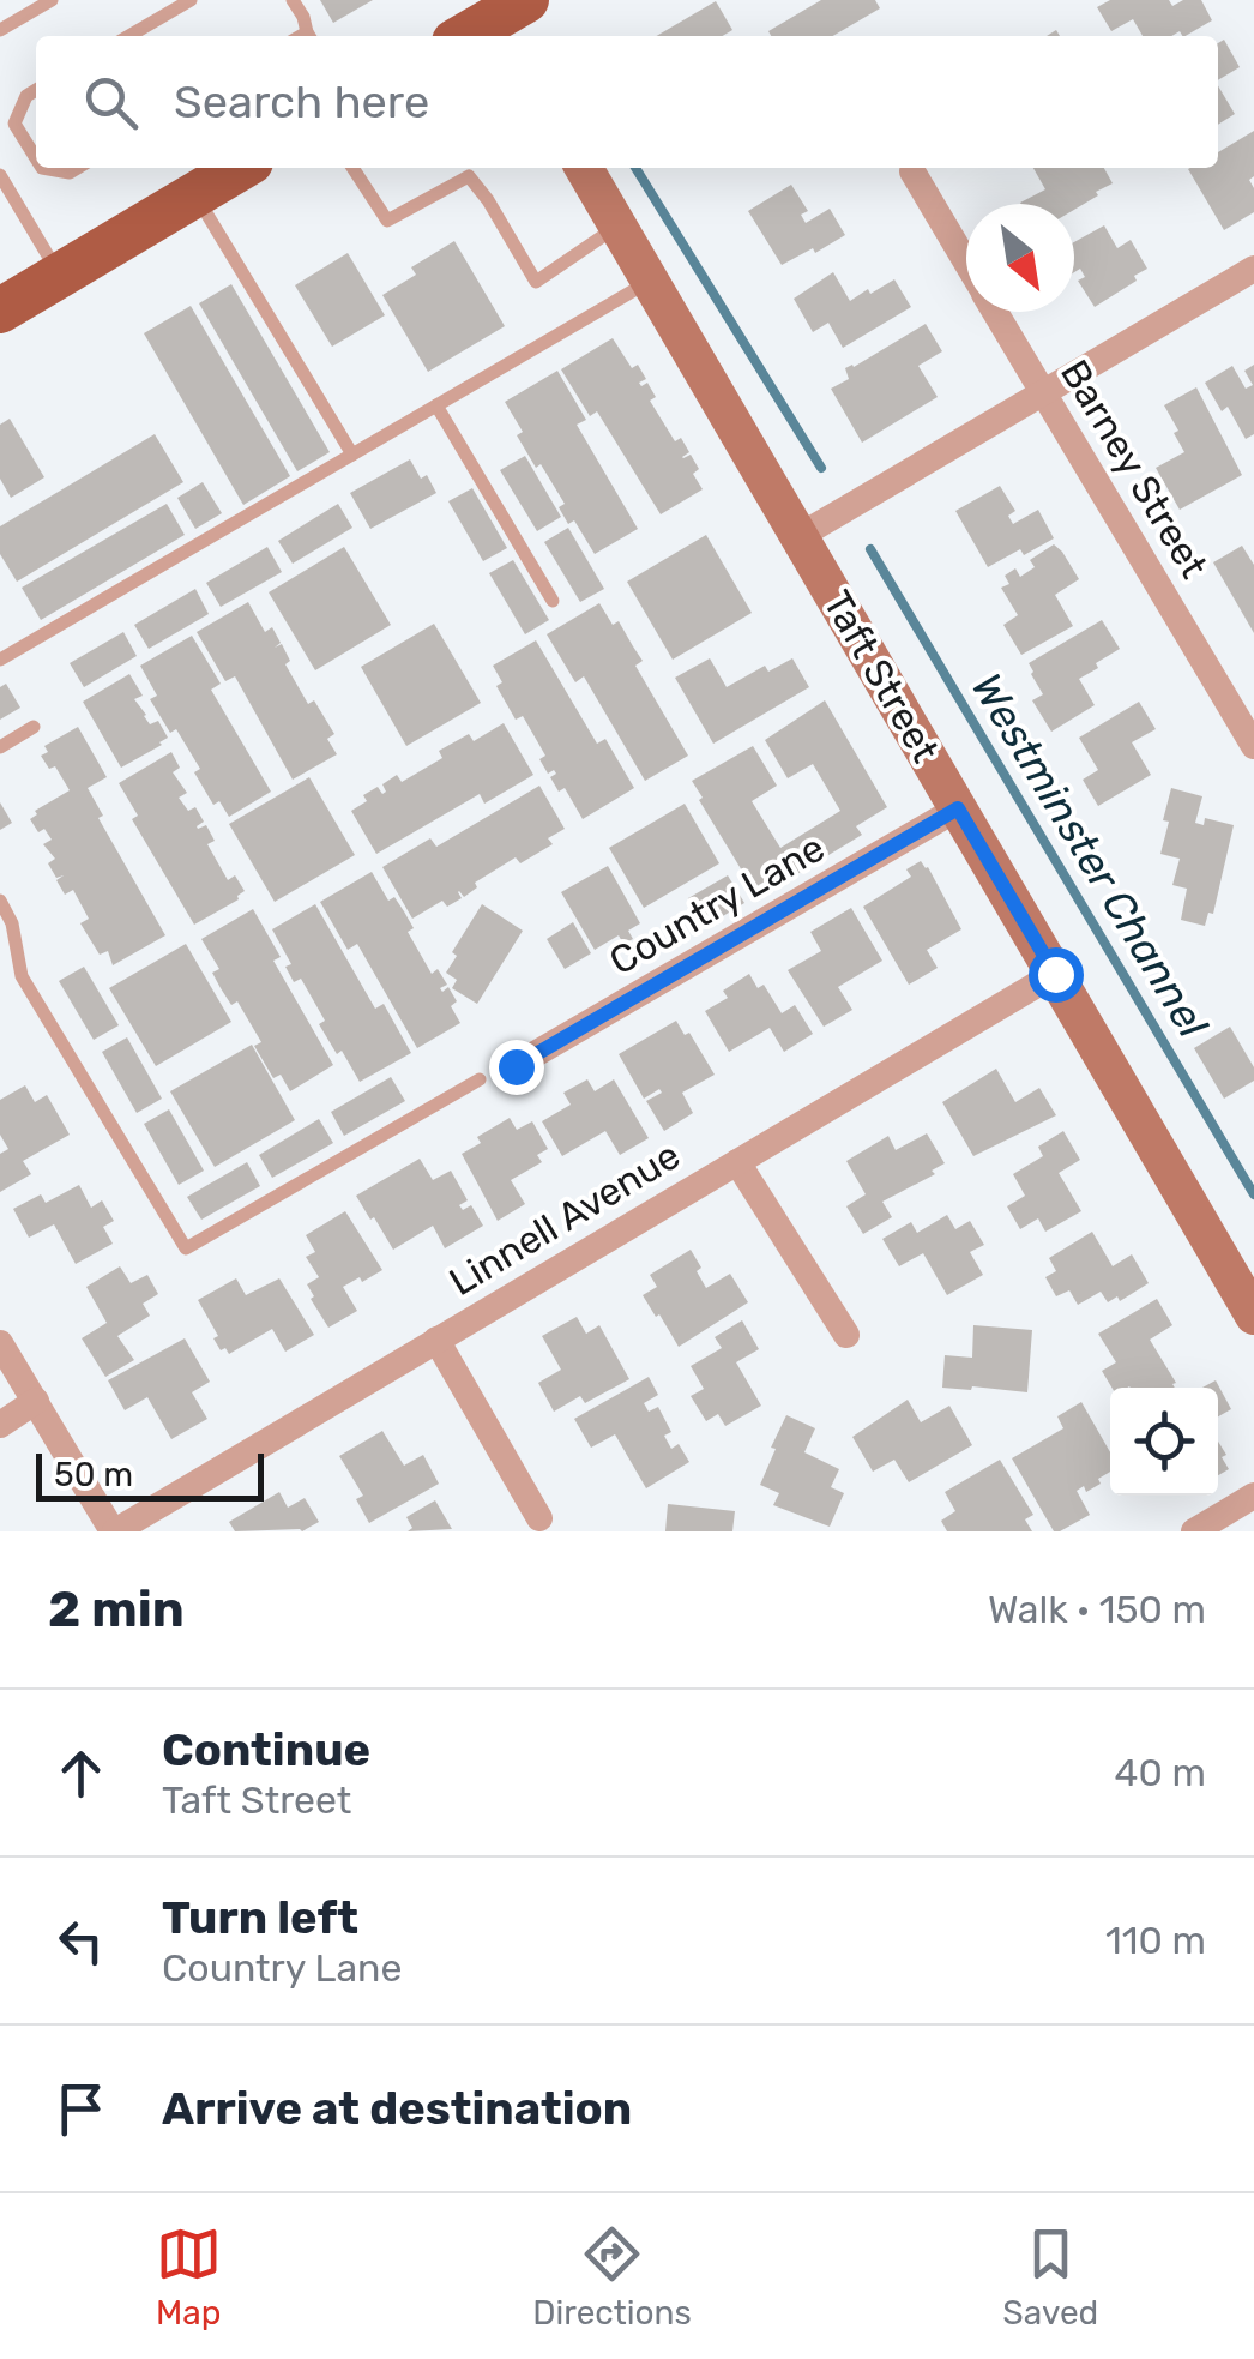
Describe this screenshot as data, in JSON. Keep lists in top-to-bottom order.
{
  "streets": {
    "street": [
      "Barney Street",
      "Taft Street",
      "Country Lane",
      "Linnell Avenue"
    ]
  },
  "crossings": [
    ["Taft Street", "Country Lane"],
    ["Taft Street", "Linnell Avenue"]
  ],
  "water": ["Westminster Channel"],
  "scale_bar": "50 m",
  "north": "bottom right",
  "page": {
    "search": "Search here",
    "scale": "50 m",
    "heading": ["2 min", "Walk · 150 m"],
    "list": [
      ["Continue", "Taft Street", "40 m"],
      ["Turn left", "Country Lane", "110 m"],
      "Arrive at destination"
    ],
    "nav": ["Map", "Directions", "Saved"]
  }
}
